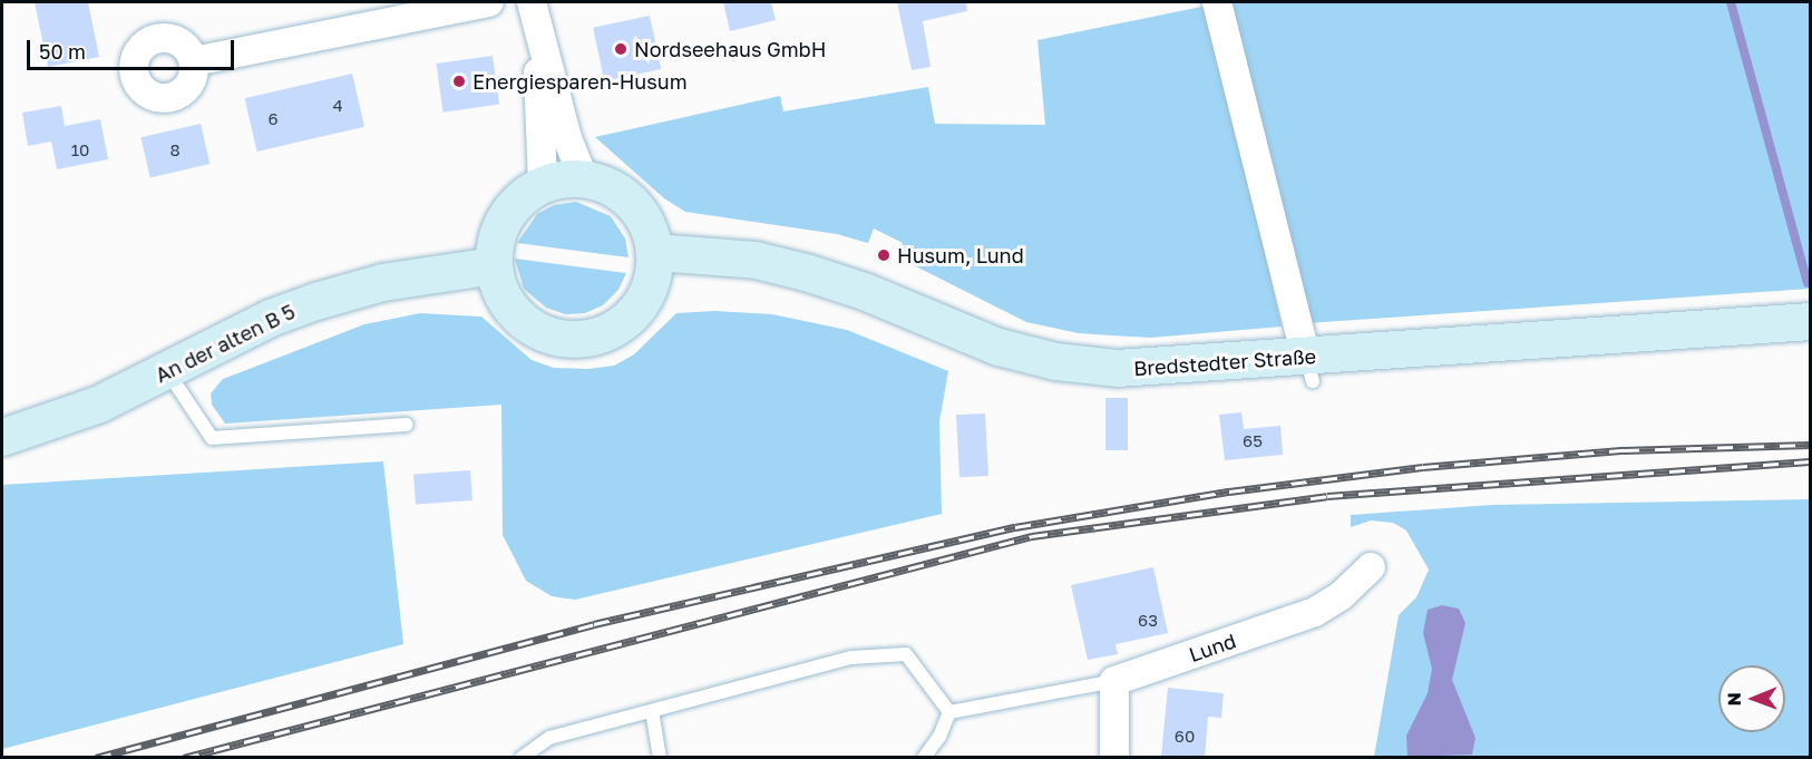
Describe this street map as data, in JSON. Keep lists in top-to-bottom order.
{
  "streets": {
    "main road": ["An der alten B 5", "Bredstedter Straße"],
    "street": ["Lund"]
  },
  "crossings": [
    ["An der alten B 5", "Bredstedter Straße"]
  ],
  "places": ["Nordseehaus GmbH", "Energiesparen-Husum", "Husum, Lund"],
  "house_numbers": [
    "4",
    "6",
    "10",
    "8",
    "65",
    "63",
    "60"
  ],
  "scale_bar": "50 m",
  "north": "left"
}
